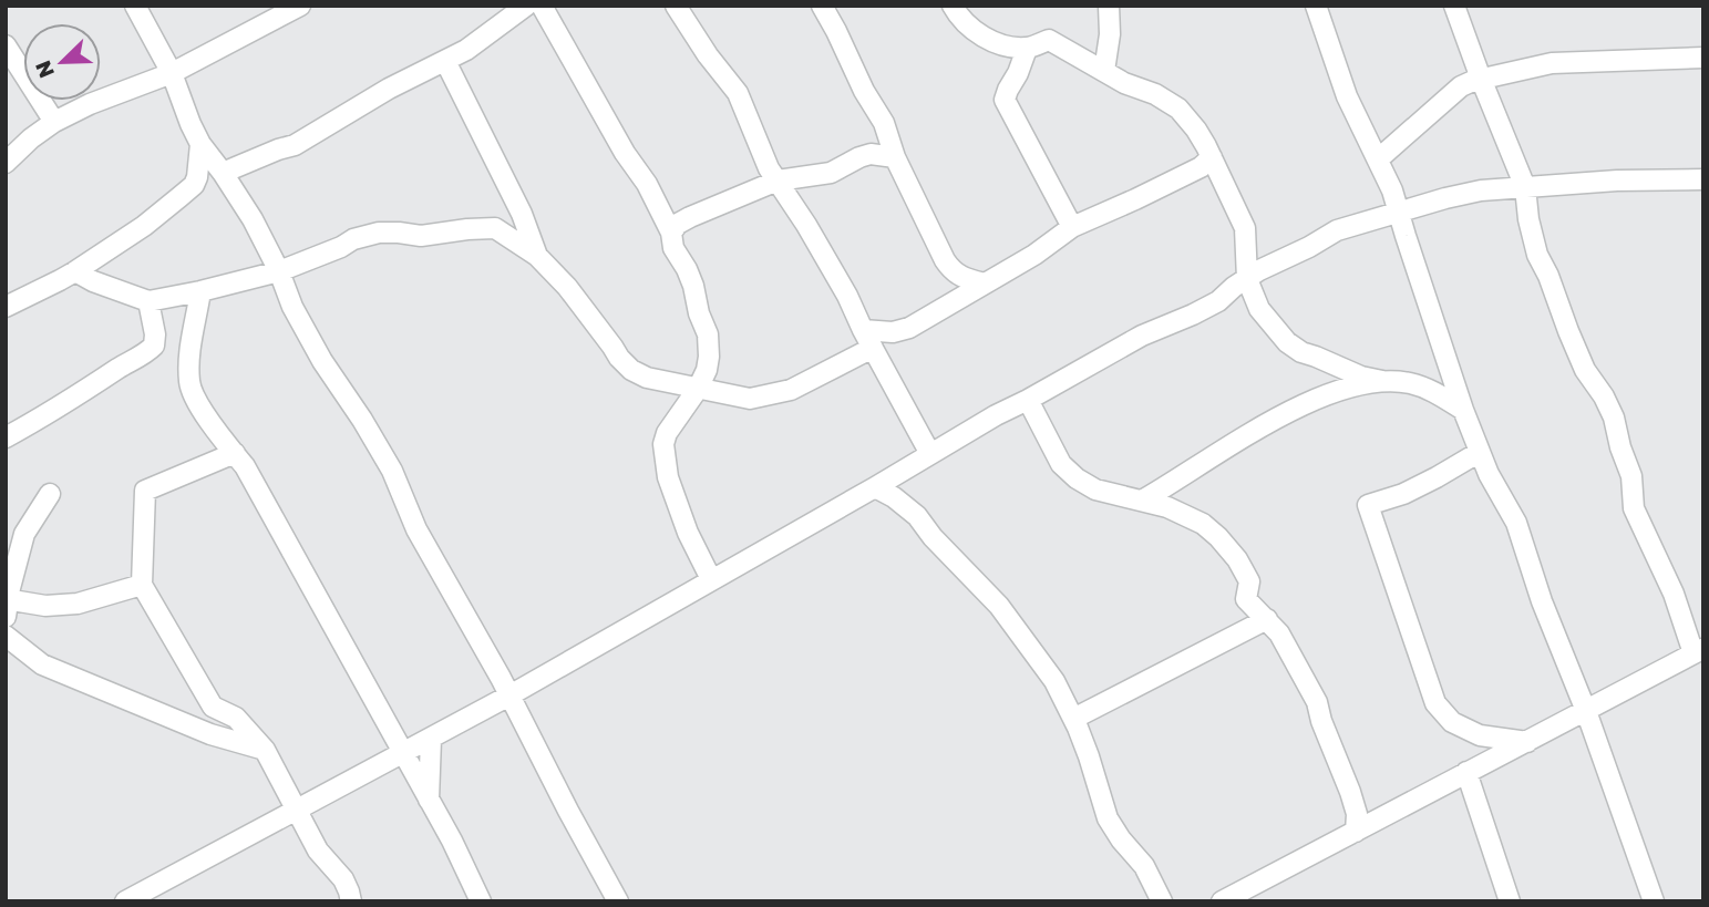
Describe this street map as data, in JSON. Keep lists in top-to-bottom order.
{
  "north": "bottom left"
}
